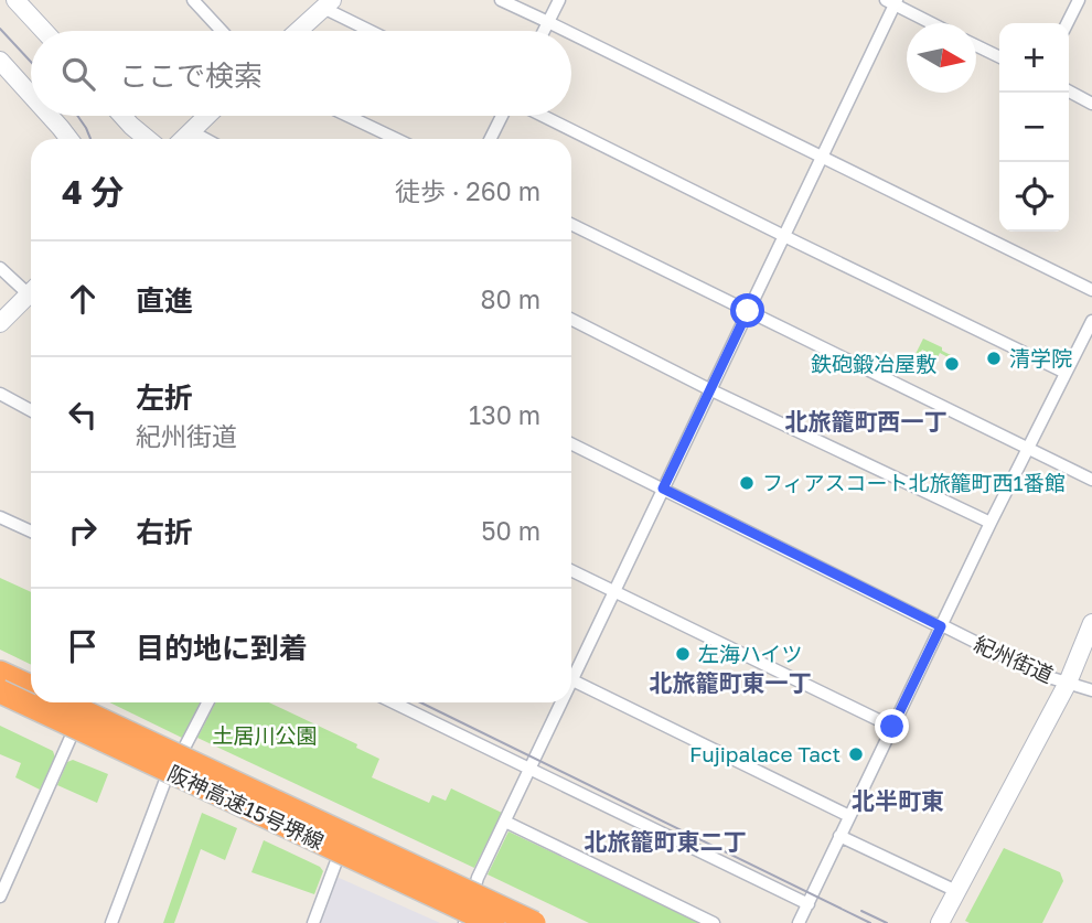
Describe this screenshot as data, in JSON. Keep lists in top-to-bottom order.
{
  "streets": {
    "highway": ["阪神高速15号堺線"],
    "street": ["紀州街道"]
  },
  "districts": [
    "北旅籠町西一丁",
    "北旅籠町東一丁",
    "北半町東",
    "北旅籠町東二丁"
  ],
  "parks": ["土居川公園"],
  "places": [
    "清学院",
    "鉄砲鍛冶屋敷",
    "フィアスコート北旅籠町西1番館",
    "左海ハイツ",
    "Fujipalace Tact"
  ],
  "north": "right",
  "page": {
    "map_buttons": ["+", "−"],
    "search": "ここで検索",
    "heading": ["4 分", "徒歩 · 260 m"],
    "list": [
      ["直進", "80 m"],
      ["左折", "紀州街道", "130 m"],
      ["右折", "50 m"],
      "目的地に到着"
    ]
  }
}
